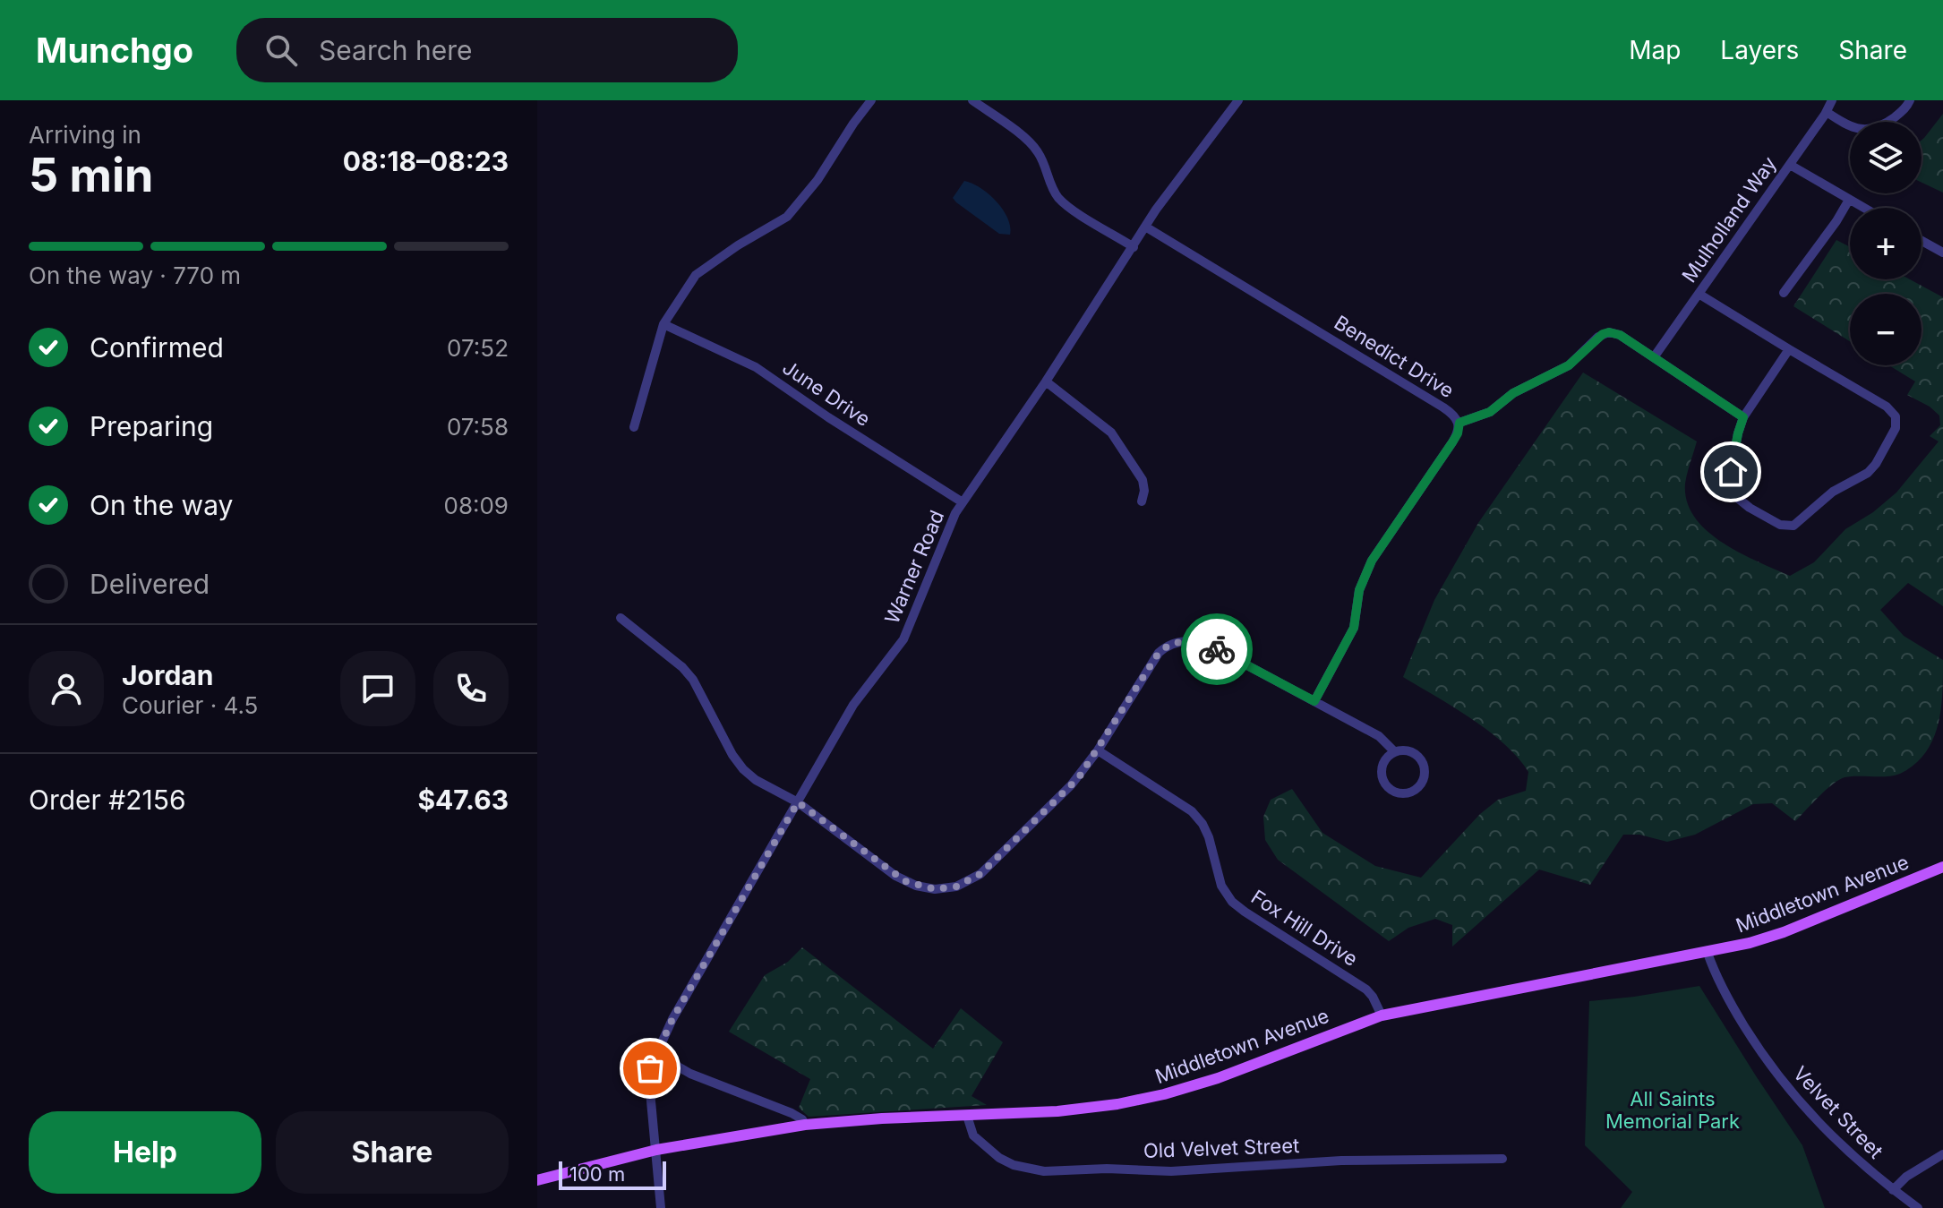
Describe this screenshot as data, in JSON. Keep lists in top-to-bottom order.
{
  "streets": {
    "main road": ["Middletown Avenue"],
    "street": [
      "Mulholland Way",
      "Benedict Drive",
      "June Drive",
      "Warner Road",
      "Fox Hill Drive",
      "Velvet Street",
      "Old Velvet Street"
    ]
  },
  "crossings": [
    ["Benedict Drive", "Warner Road"],
    ["June Drive", "Warner Road"],
    ["Warner Road", "Middletown Avenue"],
    ["Middletown Avenue", "Fox Hill Drive"],
    ["Middletown Avenue", "Velvet Street"],
    ["Middletown Avenue", "Old Velvet Street"]
  ],
  "parks": ["All Saints Memorial Park"],
  "scale_bar": "100 m",
  "page": {
    "header": "Munchgo",
    "search": "Search here",
    "nav": ["Map", "Layers", "Share"],
    "heading": ["5 min", "Arriving in", "08:18–08:23"],
    "panel": [
      "Jordan",
      "Courier · 4.5",
      "Order #2156",
      "$47.63"
    ],
    "map_buttons": ["+", "−"],
    "bar": "On the way · 770 m",
    "list": [
      ["Confirmed", "07:52"],
      ["Preparing", "07:58"],
      ["On the way", "08:09"],
      "Delivered"
    ],
    "buttons": ["Help", "Share"],
    "scale": "100 m"
  }
}
